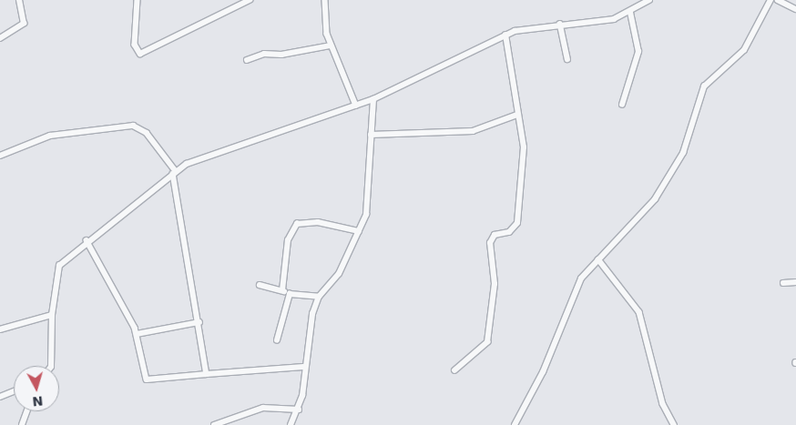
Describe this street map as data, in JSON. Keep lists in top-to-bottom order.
{
  "north": "bottom"
}
